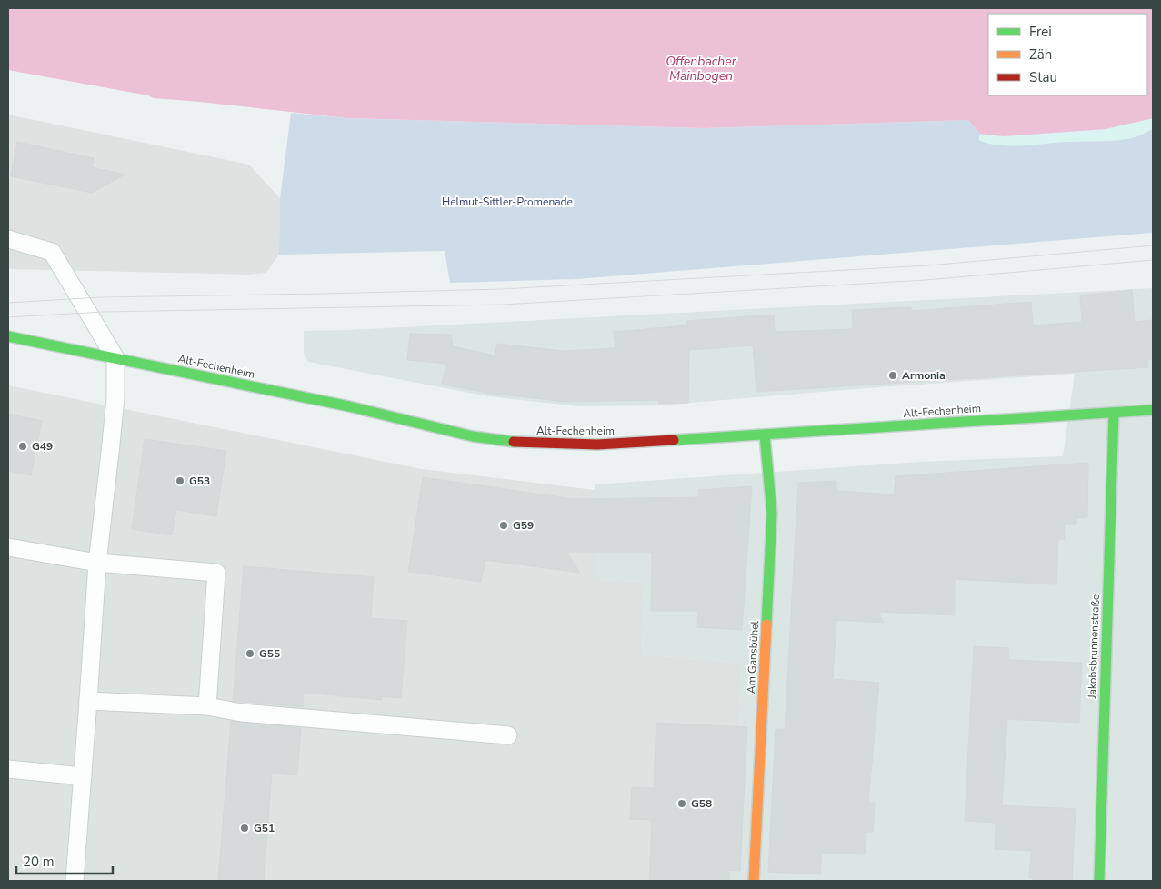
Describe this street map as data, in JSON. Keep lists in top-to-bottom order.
{
  "streets": {
    "street": ["Alt-Fechenheim", "Jakobsbrunnenstraße", "Am Gansbühel"]
  },
  "crossings": [
    ["Alt-Fechenheim", "Jakobsbrunnenstraße"],
    ["Alt-Fechenheim", "Am Gansbühel"]
  ],
  "water": ["Offenbacher Mainbogen"],
  "parks": ["Helmut-Sittler-Promenade"],
  "places": [
    "Armonia",
    "G49",
    "G53",
    "G59",
    "G55",
    "G58",
    "G51"
  ],
  "legend": ["Frei", "Zäh", "Stau"],
  "scale_bar": "20 m"
}
